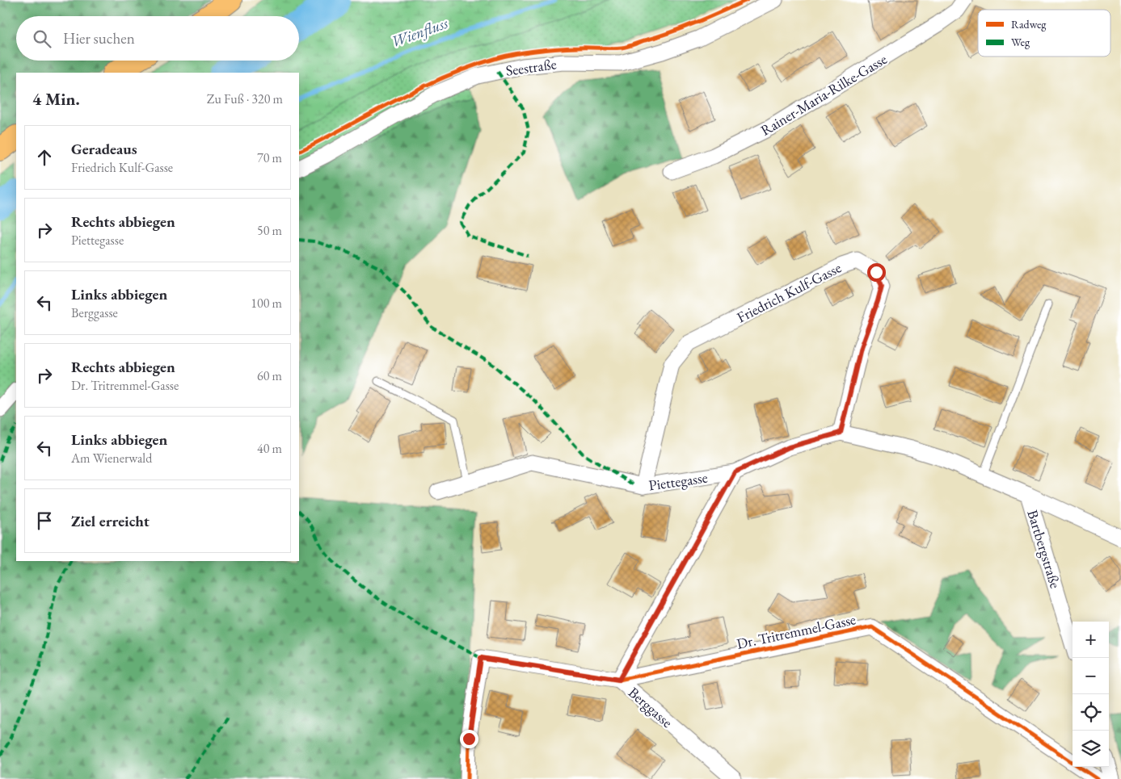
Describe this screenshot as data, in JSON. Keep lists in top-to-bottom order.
{
  "streets": {
    "street": [
      "Seestraße",
      "Rainer-Maria-Rilke-Gasse",
      "Friedrich Kulf-Gasse",
      "Piettegasse",
      "Bartbergstraße",
      "Dr. Tritremmel-Gasse",
      "Berggasse"
    ]
  },
  "crossings": [
    ["Friedrich Kulf-Gasse", "Piettegasse"],
    ["Piettegasse", "Bartbergstraße"],
    ["Piettegasse", "Berggasse"],
    ["Dr. Tritremmel-Gasse", "Berggasse"]
  ],
  "water": ["Wienfluss"],
  "legend": ["Radweg", "Weg"],
  "page": {
    "search": "Hier suchen",
    "heading": ["4 Min.", "Zu Fuß · 320 m"],
    "list": [
      ["Geradeaus", "Friedrich Kulf-Gasse", "70 m"],
      ["Rechts abbiegen", "Piettegasse", "50 m"],
      ["Links abbiegen", "Berggasse", "100 m"],
      ["Rechts abbiegen", "Dr. Tritremmel-Gasse", "60 m"],
      ["Links abbiegen", "Am Wienerwald", "40 m"],
      "Ziel erreicht"
    ],
    "map_buttons": ["+", "−"]
  }
}
